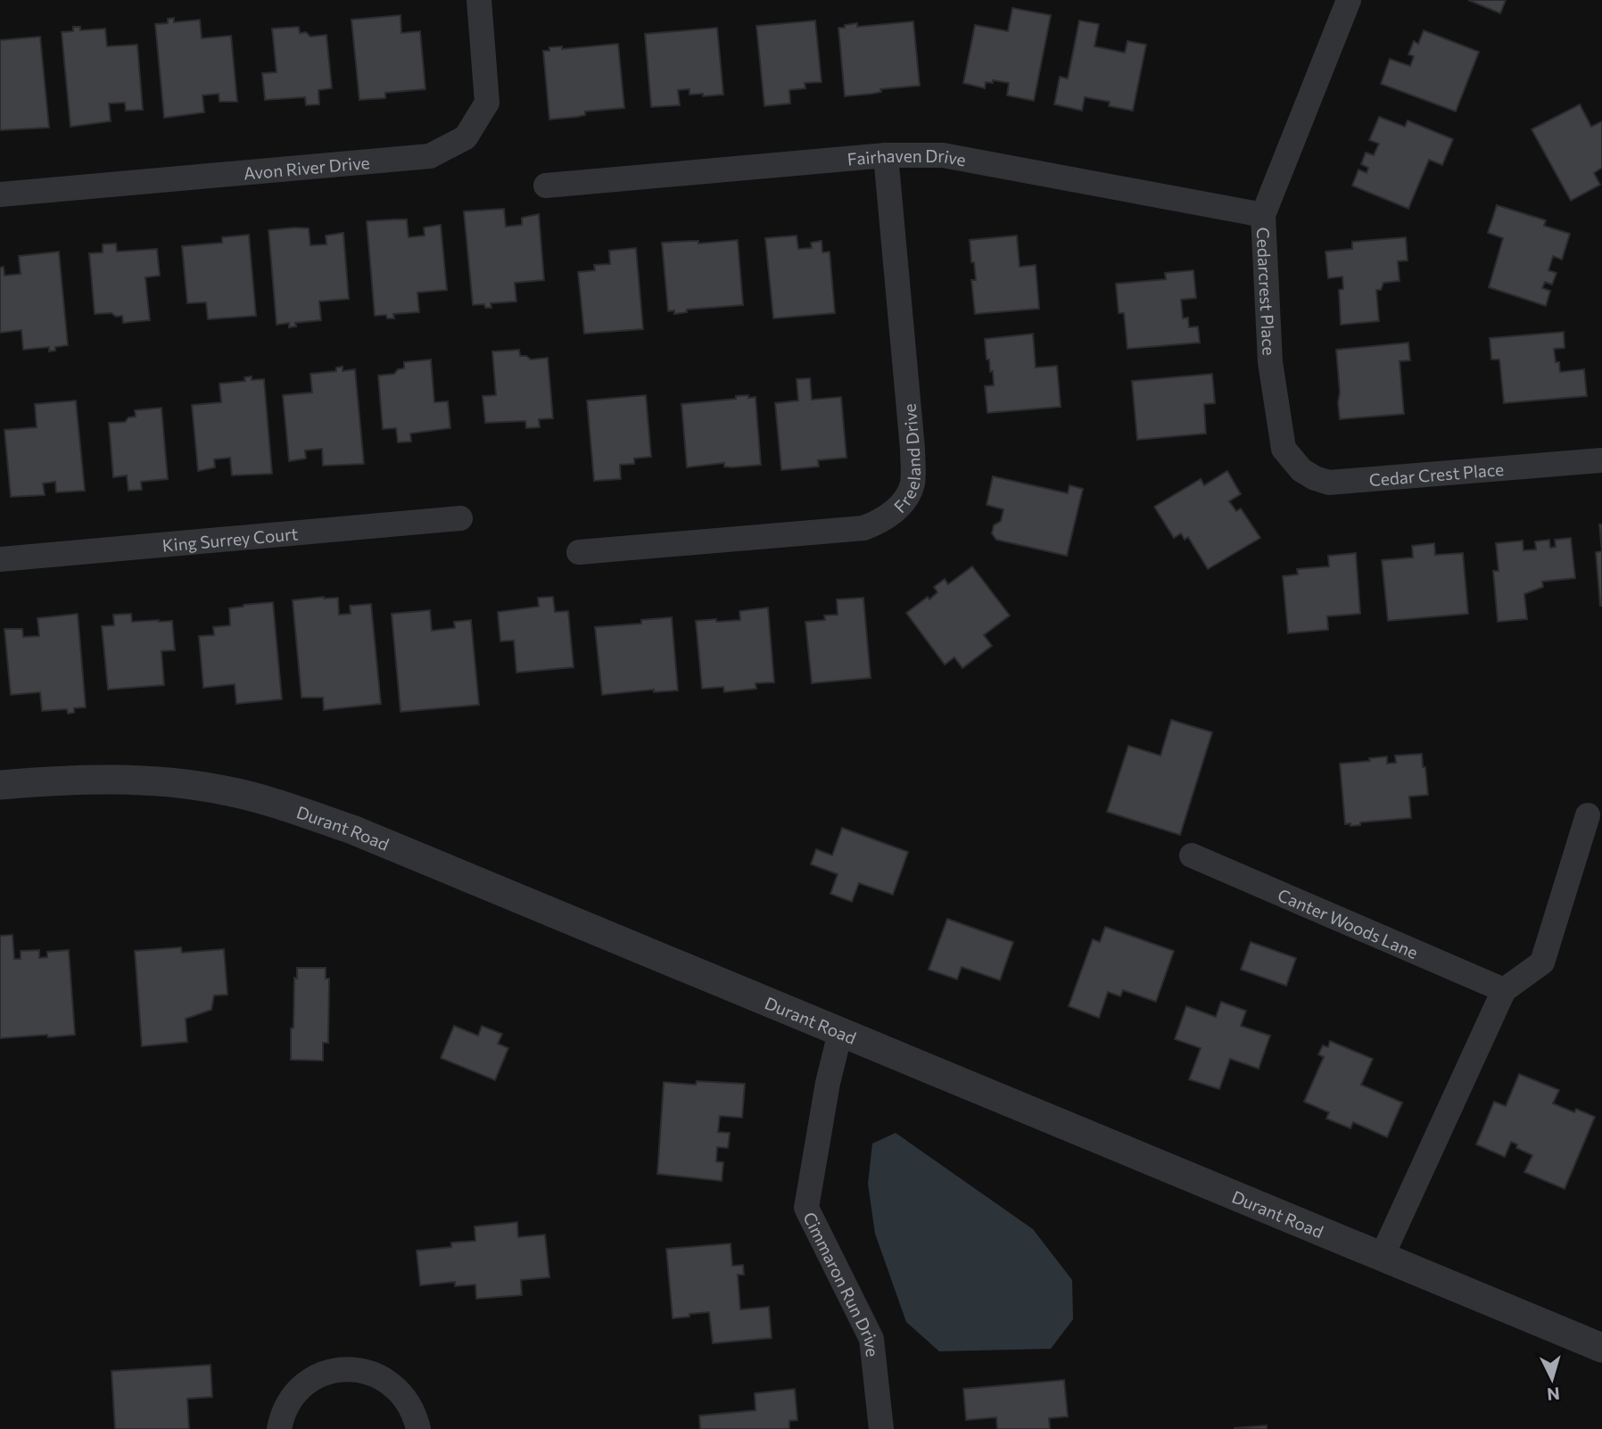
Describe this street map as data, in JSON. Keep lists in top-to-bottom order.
{
  "streets": {
    "street": [
      "Fairhaven Drive",
      "Avon River Drive",
      "Cedarcrest Place",
      "Freeland Drive",
      "Cedar Crest Place",
      "King Surrey Court",
      "Durant Road",
      "Canter Woods Lane",
      "Cimmaron Run Drive"
    ]
  },
  "crossings": [
    ["Fairhaven Drive", "Cedarcrest Place"],
    ["Fairhaven Drive", "Freeland Drive"],
    ["Cedarcrest Place", "Cedar Crest Place"],
    ["Durant Road", "Cimmaron Run Drive"]
  ],
  "north": "bottom"
}
